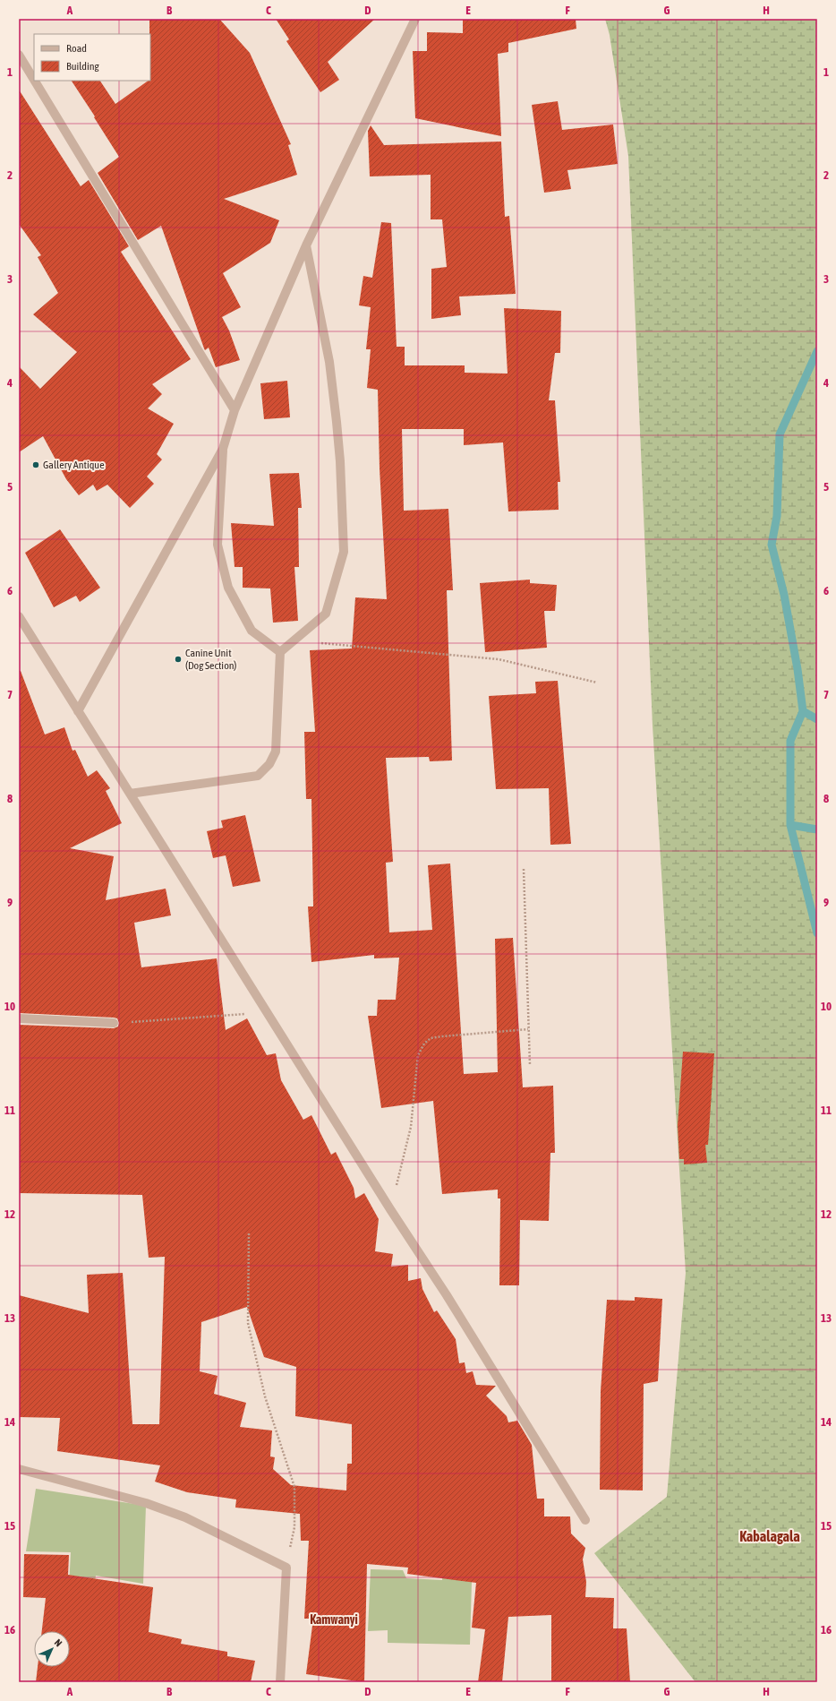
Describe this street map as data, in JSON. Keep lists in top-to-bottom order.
{
  "districts": ["Kabalagala", "Kamwanyi"],
  "places": ["Gallery Antique", "Canine Unit (Dog Section)"],
  "legend": ["Road", "Building"],
  "north": "top right",
  "grid": {
    "columns": [
      "A",
      "B",
      "C",
      "D",
      "E",
      "F",
      "G",
      "H"
    ],
    "rows": [
      "1",
      "2",
      "3",
      "4",
      "5",
      "6",
      "7",
      "8",
      "9",
      "10",
      "11",
      "12",
      "13",
      "14",
      "15",
      "16"
    ]
  }
}
